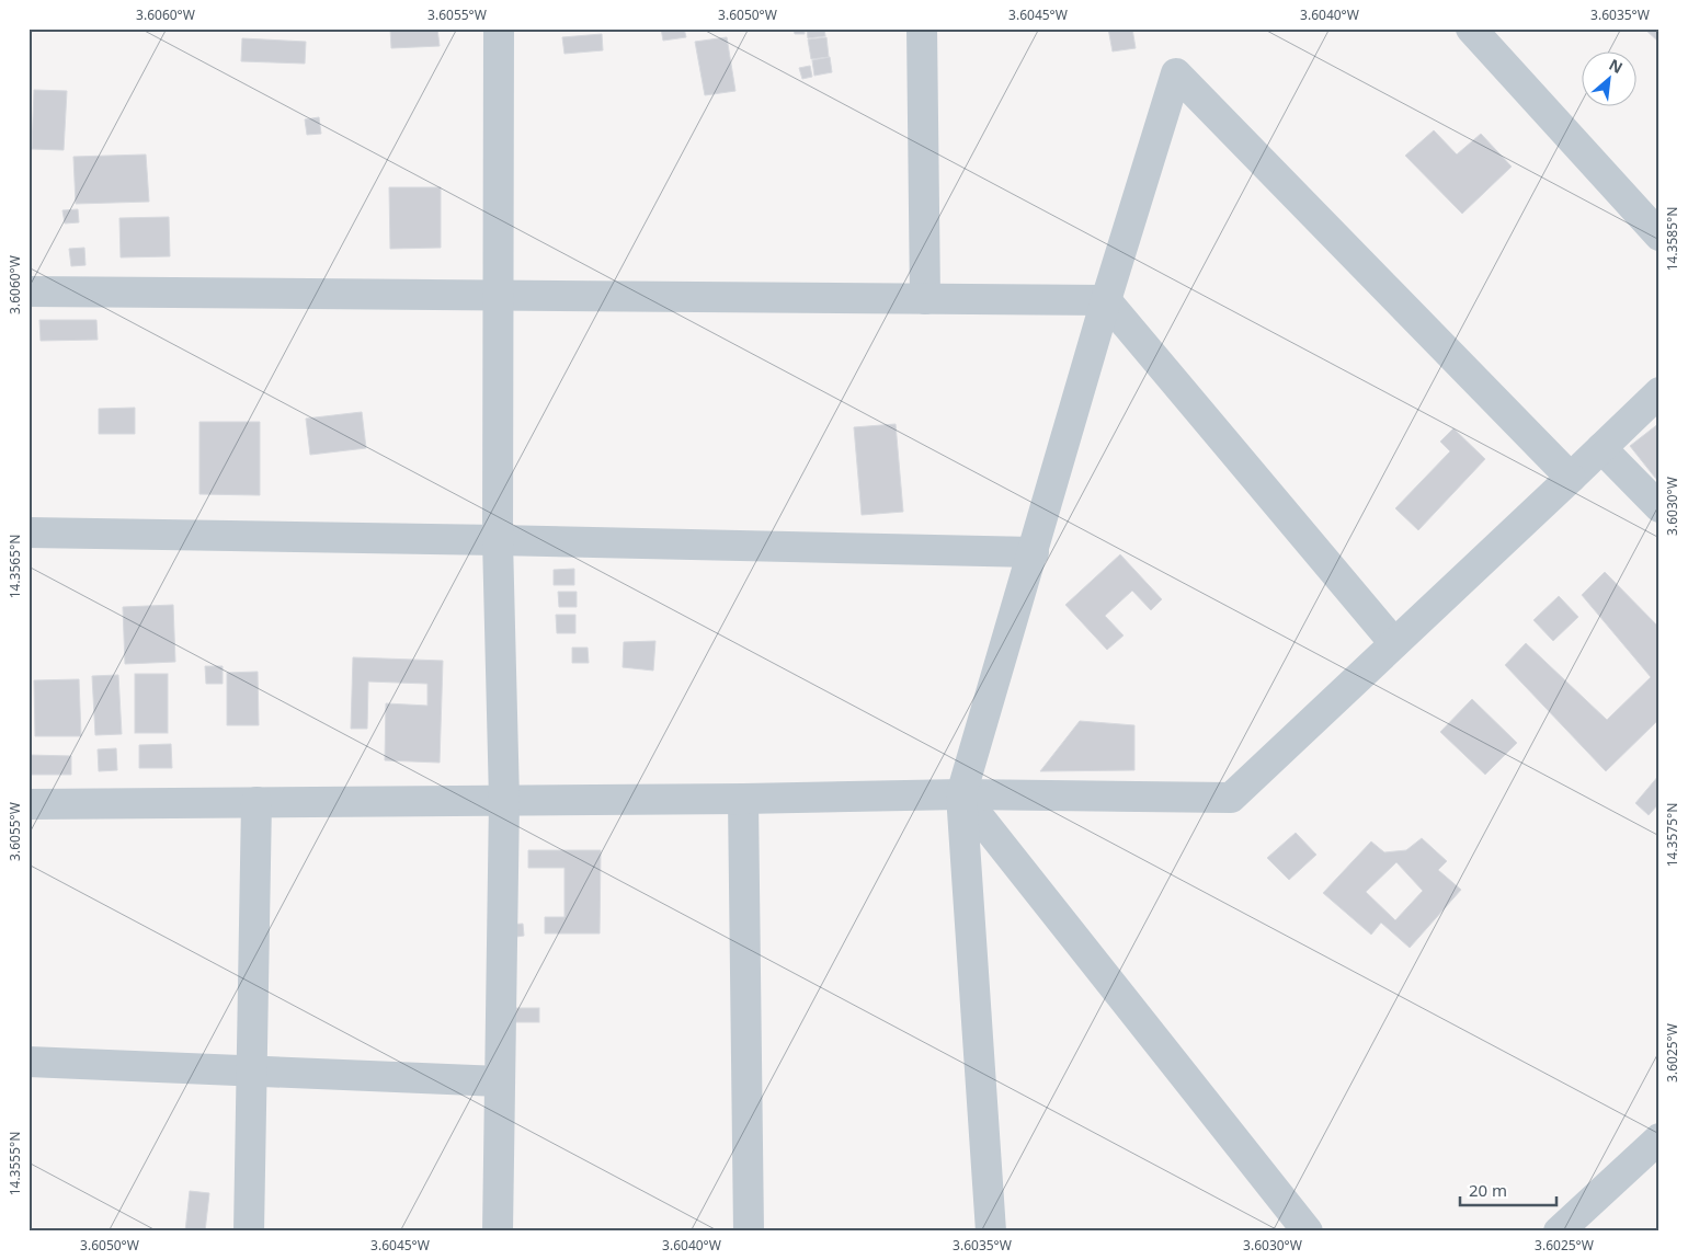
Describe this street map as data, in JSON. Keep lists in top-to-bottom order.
{
  "scale_bar": "20 m",
  "north": "top right",
  "coordinates": [
    "3.6060°W",
    "3.6055°W",
    "3.6050°W",
    "3.6045°W",
    "3.6040°W",
    "3.6035°W",
    "14.3585°N",
    "3.6030°W",
    "14.3565°N",
    "14.3575°N",
    "3.6025°W",
    "14.3555°N"
  ]
}
